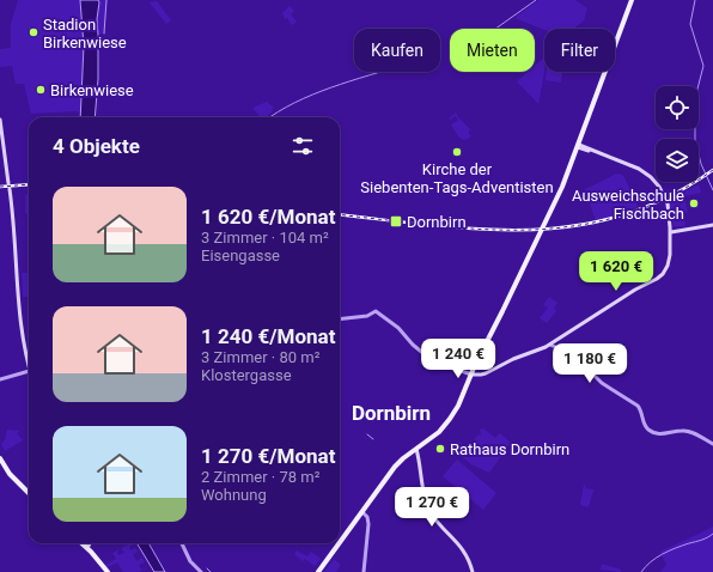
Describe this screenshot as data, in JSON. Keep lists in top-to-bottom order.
{
  "districts": ["Dornbirn"],
  "places": {
    "other": [
      "Stadion Birkenwiese",
      "Birkenwiese",
      "Kirche der Siebenten-Tags-Adventisten",
      "Ausweichschule Fischbach",
      "Rathaus Dornbirn"
    ],
    "transit": ["Dornbirn"]
  },
  "page": {
    "chip": ["Kaufen", "Mieten", "Filter"],
    "heading": "4 Objekte",
    "list": [
      {
        "name": "1 620 €/Monat",
        "note": "3 Zimmer · 104 m² · Eisengasse"
      },
      {
        "name": "1 240 €/Monat",
        "note": "3 Zimmer · 80 m² · Klostergasse"
      },
      {
        "name": "1 270 €/Monat",
        "note": "2 Zimmer · 78 m² · Wohnung"
      }
    ],
    "price": [
      "1 620 €",
      "1 240 €",
      "1 180 €",
      "1 270 €"
    ]
  }
}
